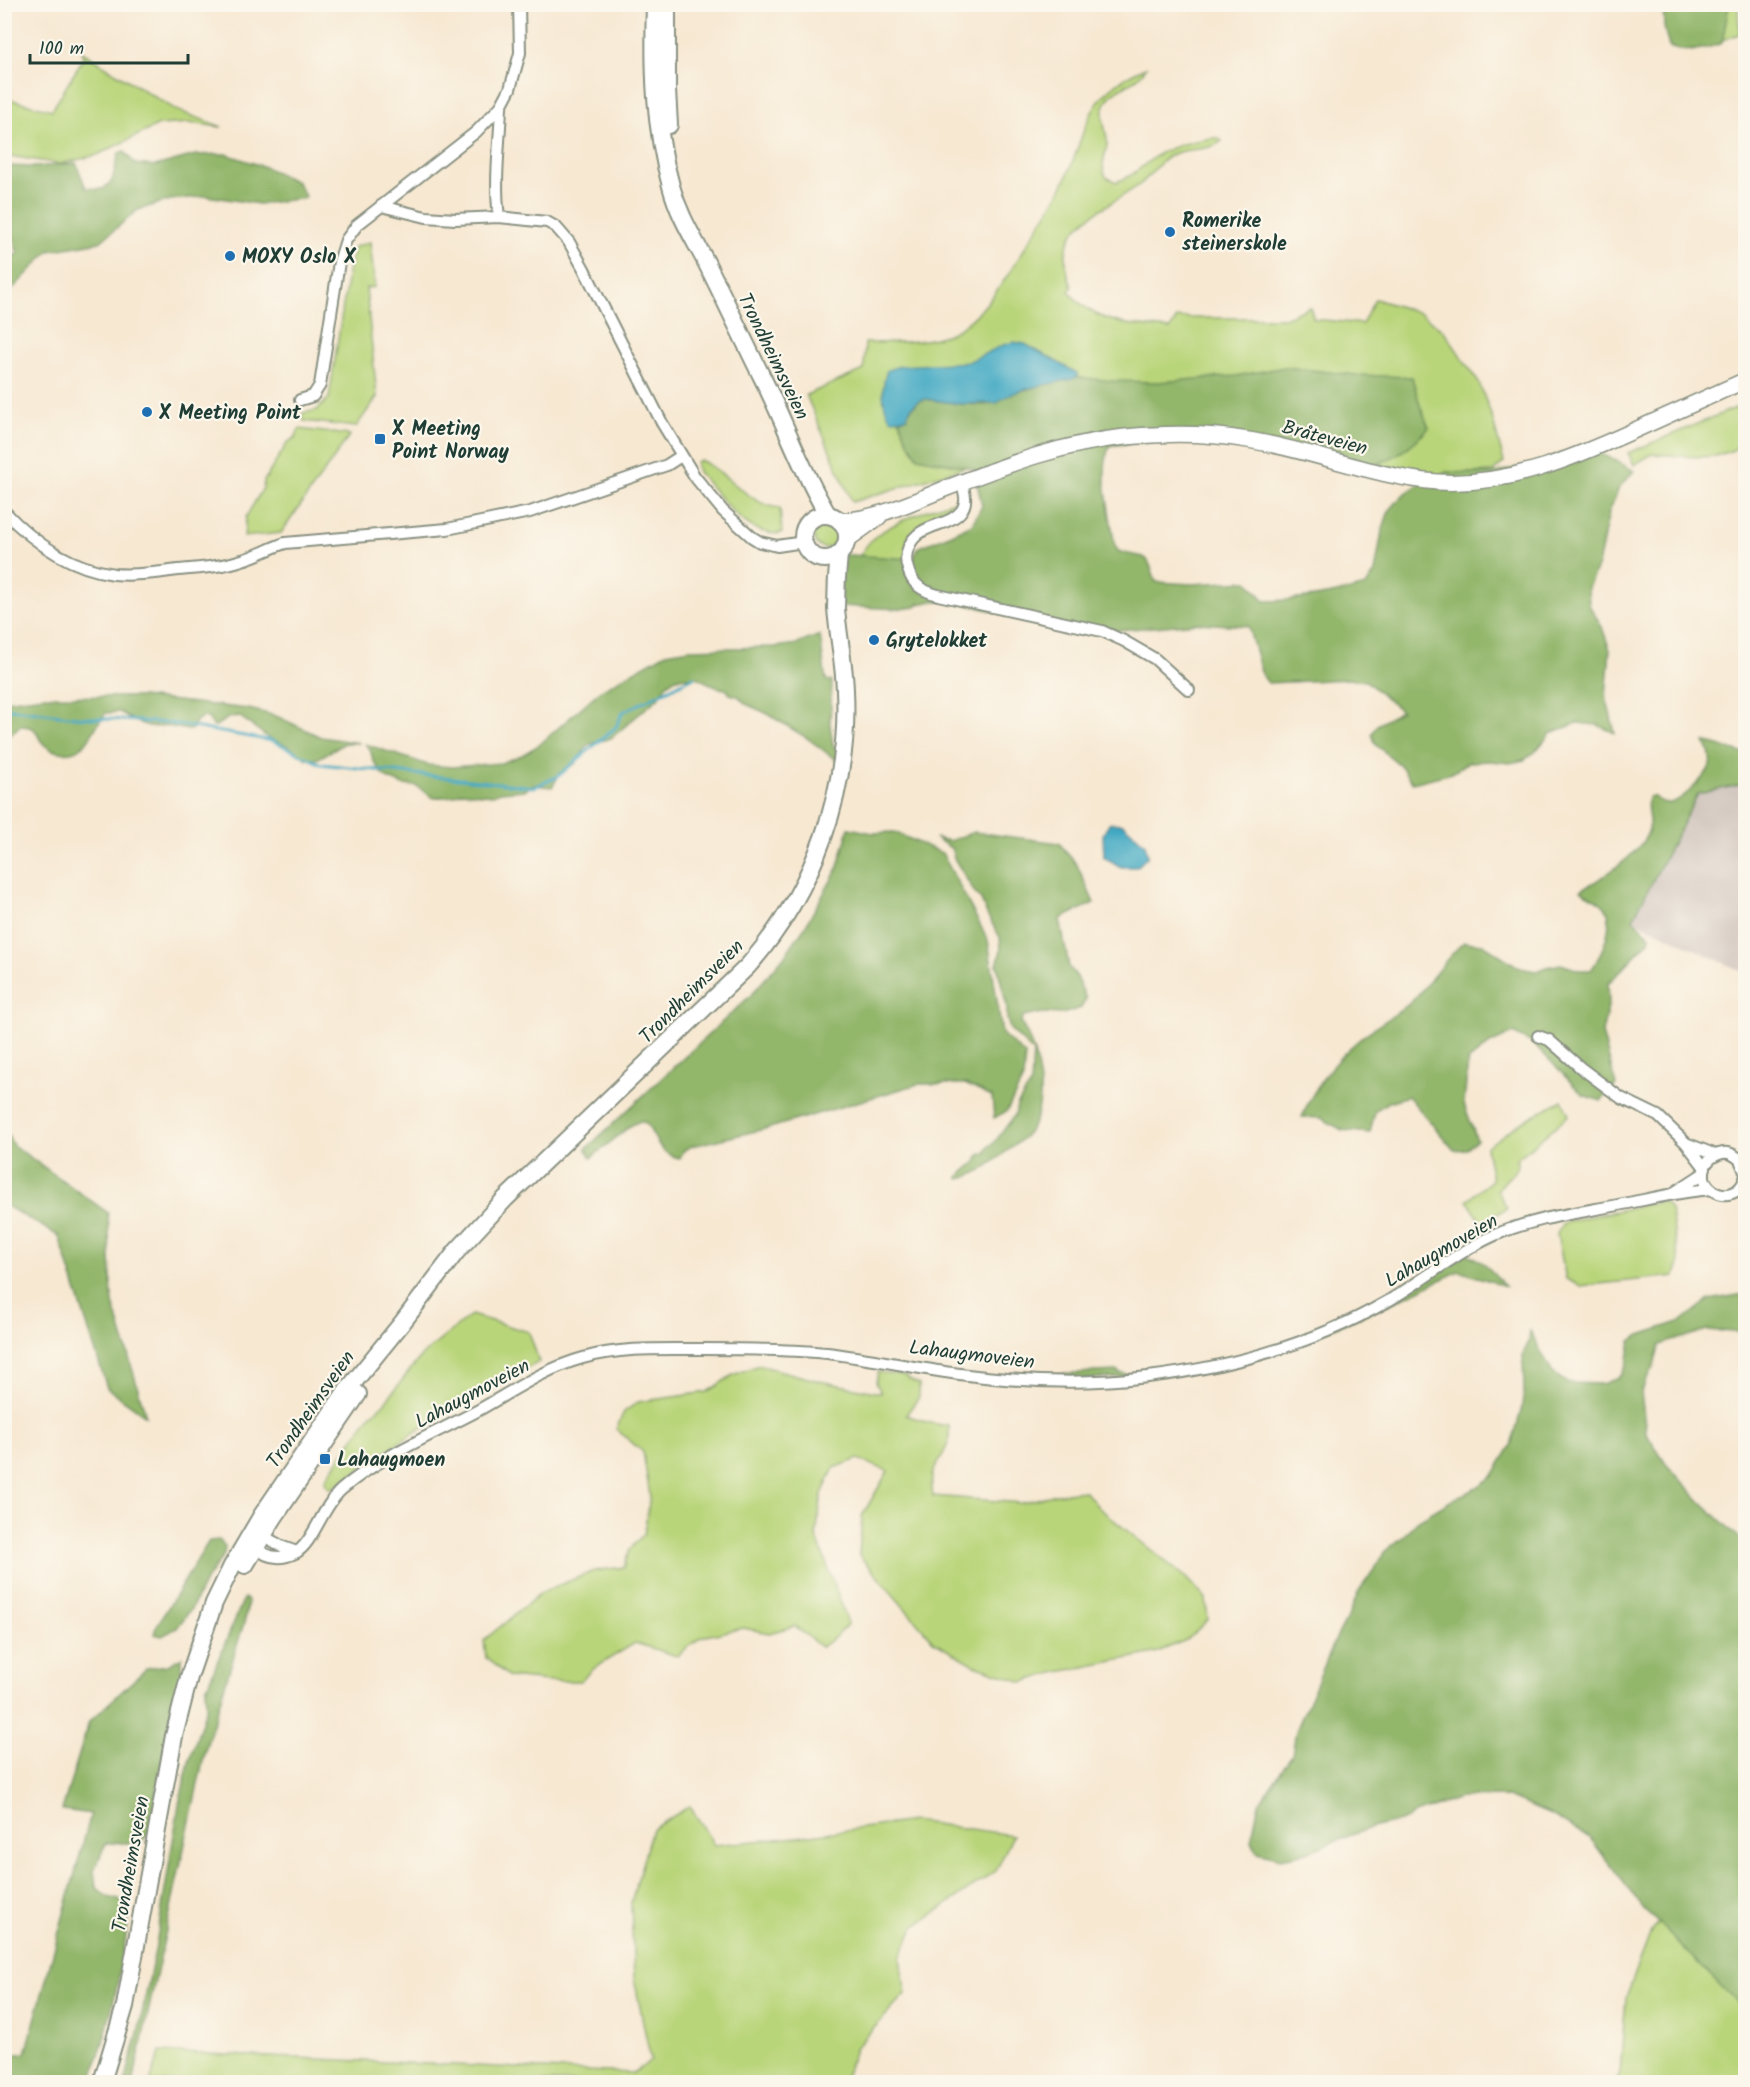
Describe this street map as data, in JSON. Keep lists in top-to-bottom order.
{
  "streets": {
    "main road": ["Trondheimsveien", "Bråteveien"],
    "street": ["Lahaugmoveien"]
  },
  "crossings": [
    ["Trondheimsveien", "Bråteveien"]
  ],
  "places": {
    "other": [
      "Romerike steinerskole",
      "MOXY Oslo X",
      "X Meeting Point",
      "Grytelokket"
    ],
    "transit": ["X Meeting Point Norway", "Lahaugmoen"]
  },
  "scale_bar": "100 m"
}
